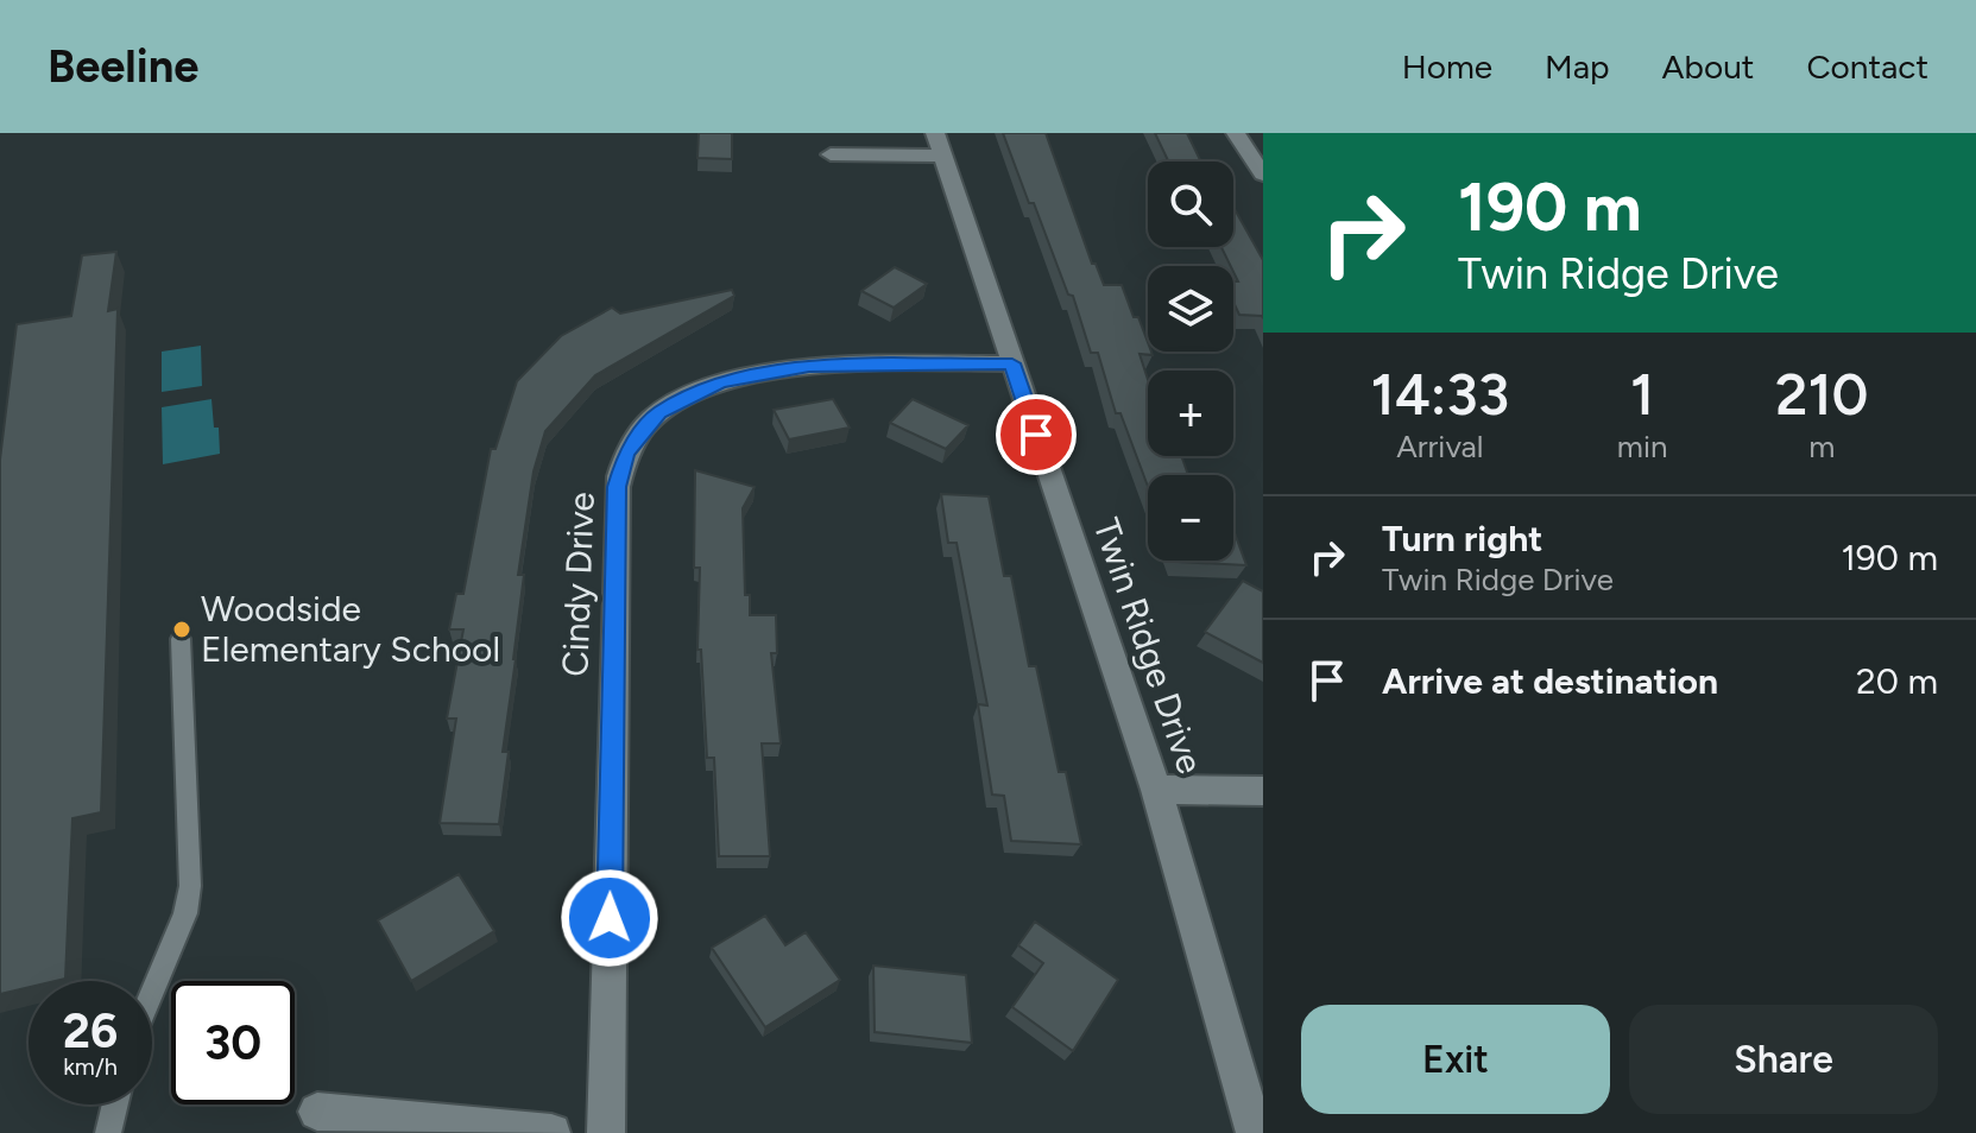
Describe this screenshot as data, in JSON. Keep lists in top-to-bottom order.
{
  "streets": {
    "street": ["Cindy Drive", "Twin Ridge Drive"]
  },
  "crossings": [
    ["Cindy Drive", "Twin Ridge Drive"]
  ],
  "places": ["Woodside Elementary School"],
  "page": {
    "header": "Beeline",
    "nav": [
      "Home",
      "Map",
      "About",
      "Contact"
    ],
    "turn": ["190 m", "Twin Ridge Drive"],
    "map_buttons": ["+", "−"],
    "eta": [
      "14:33",
      "Arrival",
      "1",
      "min",
      "210",
      "m"
    ],
    "list": [
      {
        "name": "Turn right",
        "note": "Twin Ridge Drive",
        "value": "190 m"
      },
      {
        "name": "Arrive at destination",
        "value": "20 m"
      }
    ],
    "speed": "26 km/h",
    "limit": "30",
    "buttons": ["Exit", "Share"]
  }
}
